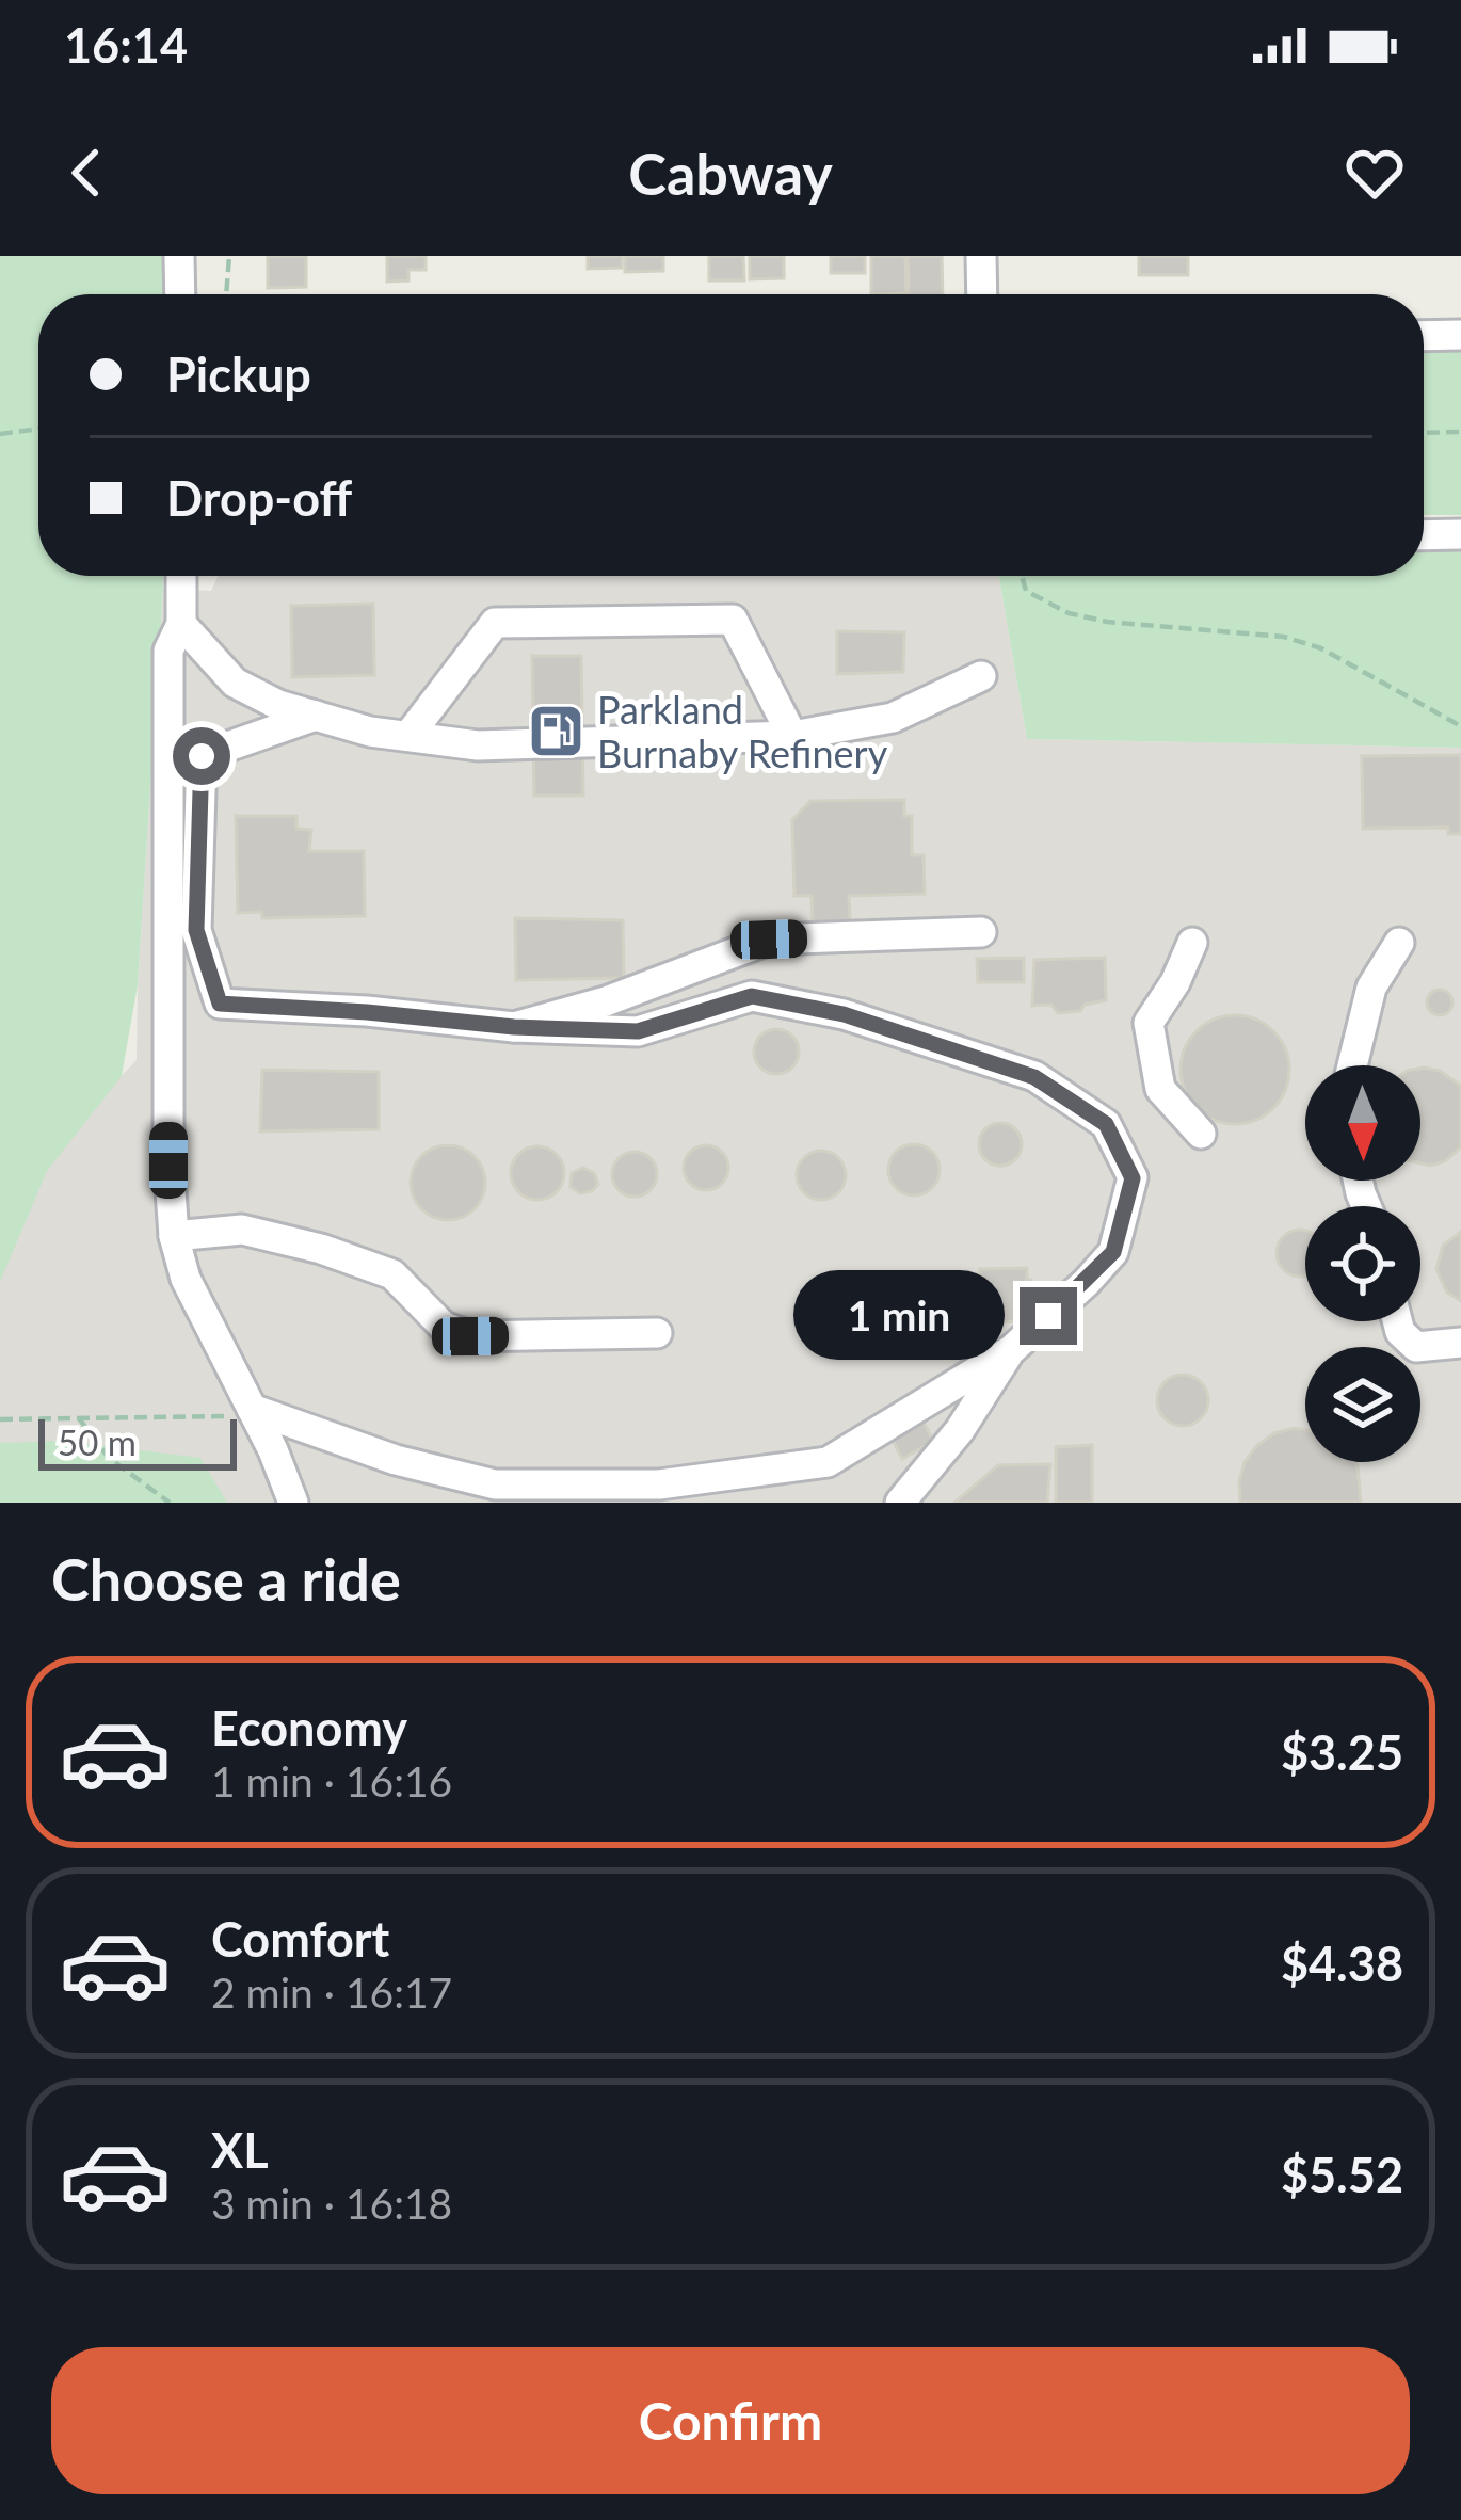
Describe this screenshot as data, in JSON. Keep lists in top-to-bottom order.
{
  "places": {
    "fuel station": ["Parkland Burnaby Refinery"]
  },
  "scale_bar": "50 m",
  "north": "bottom",
  "page": {
    "status": "16:14",
    "header": "Cabway",
    "banner": ["Pickup", "Drop-off"],
    "bubble": "1 min",
    "scale": "50 m",
    "heading": "Choose a ride",
    "list": [
      {
        "name": "Economy",
        "note": "1 min · 16:16",
        "value": "$3.25"
      },
      {
        "name": "Comfort",
        "note": "2 min · 16:17",
        "value": "$4.38"
      },
      {
        "name": "XL",
        "note": "3 min · 16:18",
        "value": "$5.52"
      }
    ],
    "buttons": "Confirm"
  }
}
